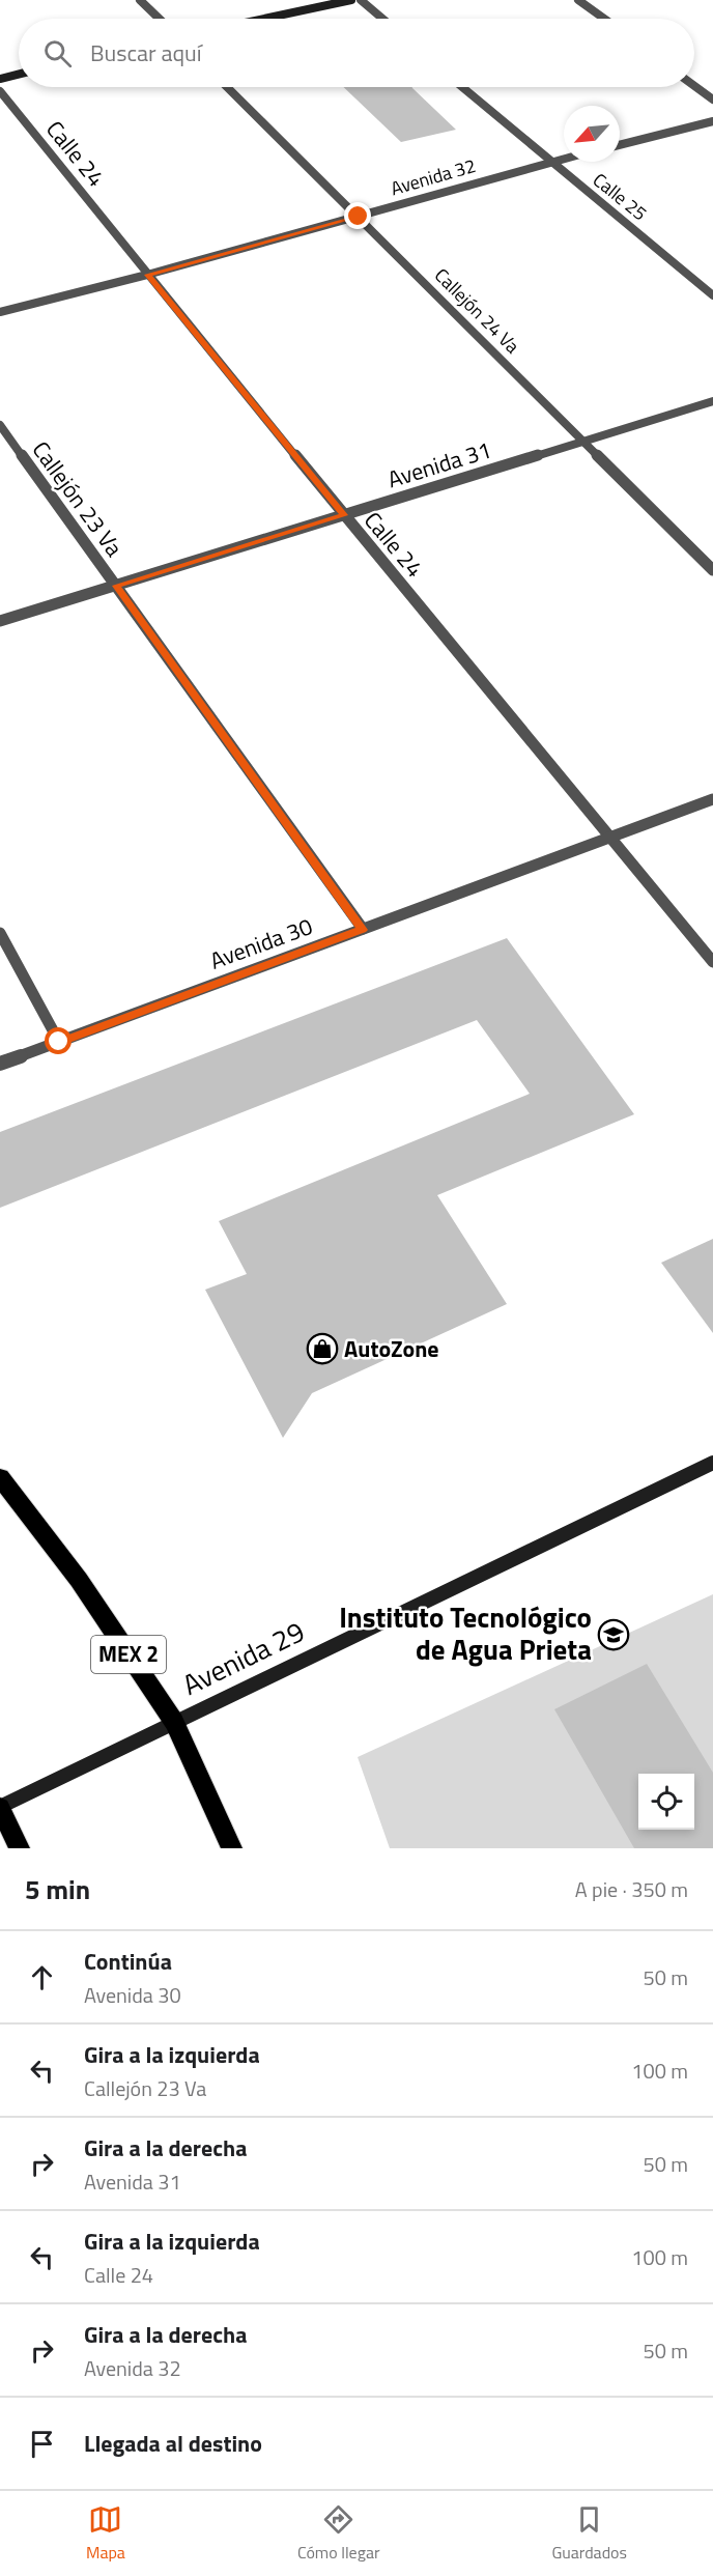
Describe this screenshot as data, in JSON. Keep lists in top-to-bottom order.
{
  "streets": {
    "main road": ["MEX 2", "Avenida 29"],
    "street": [
      "Calle 24",
      "Avenida 32",
      "Calle 25",
      "Callejón 24 Va",
      "Avenida 31",
      "Callejón 23 Va",
      "Avenida 30"
    ]
  },
  "crossings": [
    ["Calle 24", "Avenida 32"],
    ["Calle 24", "Avenida 31"],
    ["Calle 24", "Avenida 30"],
    ["Avenida 32", "Calle 25"],
    ["Avenida 32", "Callejón 24 Va"],
    ["Callejón 24 Va", "Avenida 31"],
    ["Avenida 31", "Callejón 23 Va"],
    ["Callejón 23 Va", "Avenida 30"],
    ["MEX 2", "Avenida 29"]
  ],
  "places": {
    "shop": ["AutoZone"],
    "school or university": ["Instituto Tecnológico de Agua Prieta"]
  },
  "north": "bottom left",
  "page": {
    "search": "Buscar aquí",
    "heading": ["5 min", "A pie · 350 m"],
    "list": [
      ["Continúa", "Avenida 30", "50 m"],
      ["Gira a la izquierda", "Callejón 23 Va", "100 m"],
      ["Gira a la derecha", "Avenida 31", "50 m"],
      ["Gira a la izquierda", "Calle 24", "100 m"],
      ["Gira a la derecha", "Avenida 32", "50 m"],
      "Llegada al destino"
    ],
    "nav": ["Mapa", "Cómo llegar", "Guardados"]
  }
}
